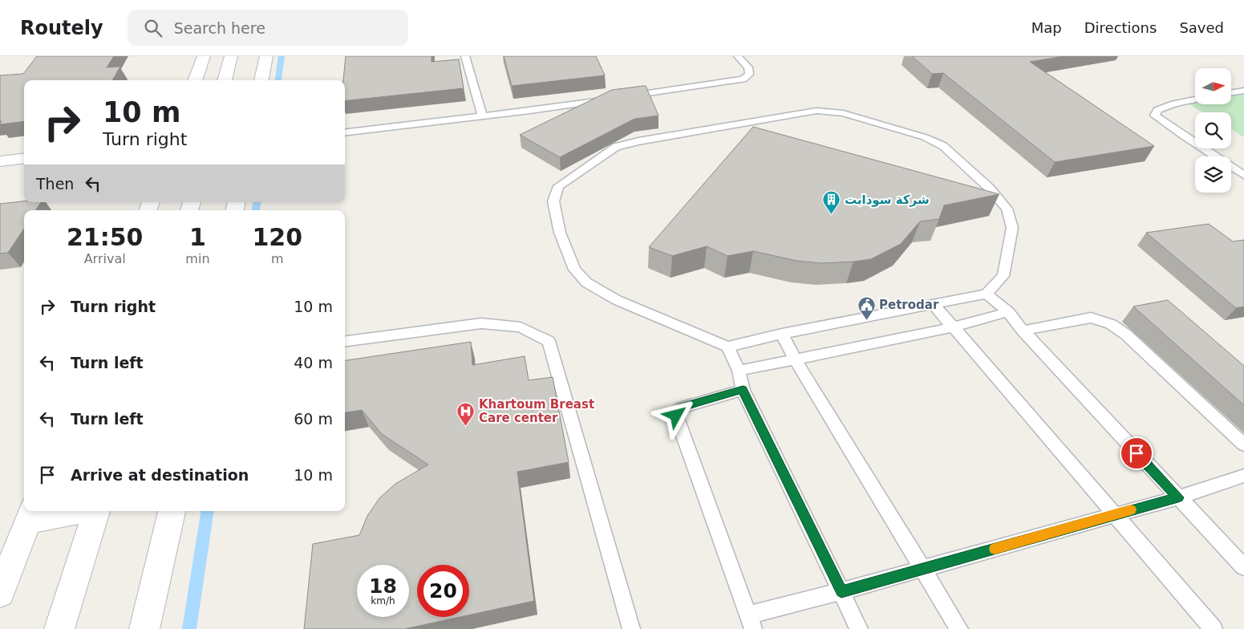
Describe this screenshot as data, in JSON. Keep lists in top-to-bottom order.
{
  "places": {
    "building": ["شركة سودابت"],
    "public building": ["Petrodar"],
    "hospital": ["Khartoum Breast Care center"]
  },
  "north": "right",
  "page": {
    "header": "Routely",
    "search": "Search here",
    "nav": ["Map", "Directions", "Saved"],
    "turn": ["10 m", "Turn right"],
    "then": "Then",
    "eta": [
      "21:50",
      "Arrival",
      "1",
      "min",
      "120",
      "m"
    ],
    "list": [
      {
        "name": "Turn right",
        "value": "10 m"
      },
      {
        "name": "Turn left",
        "value": "40 m"
      },
      {
        "name": "Turn left",
        "value": "60 m"
      },
      {
        "name": "Arrive at destination",
        "value": "10 m"
      }
    ],
    "speed": "18 km/h",
    "limit": "20"
  }
}
